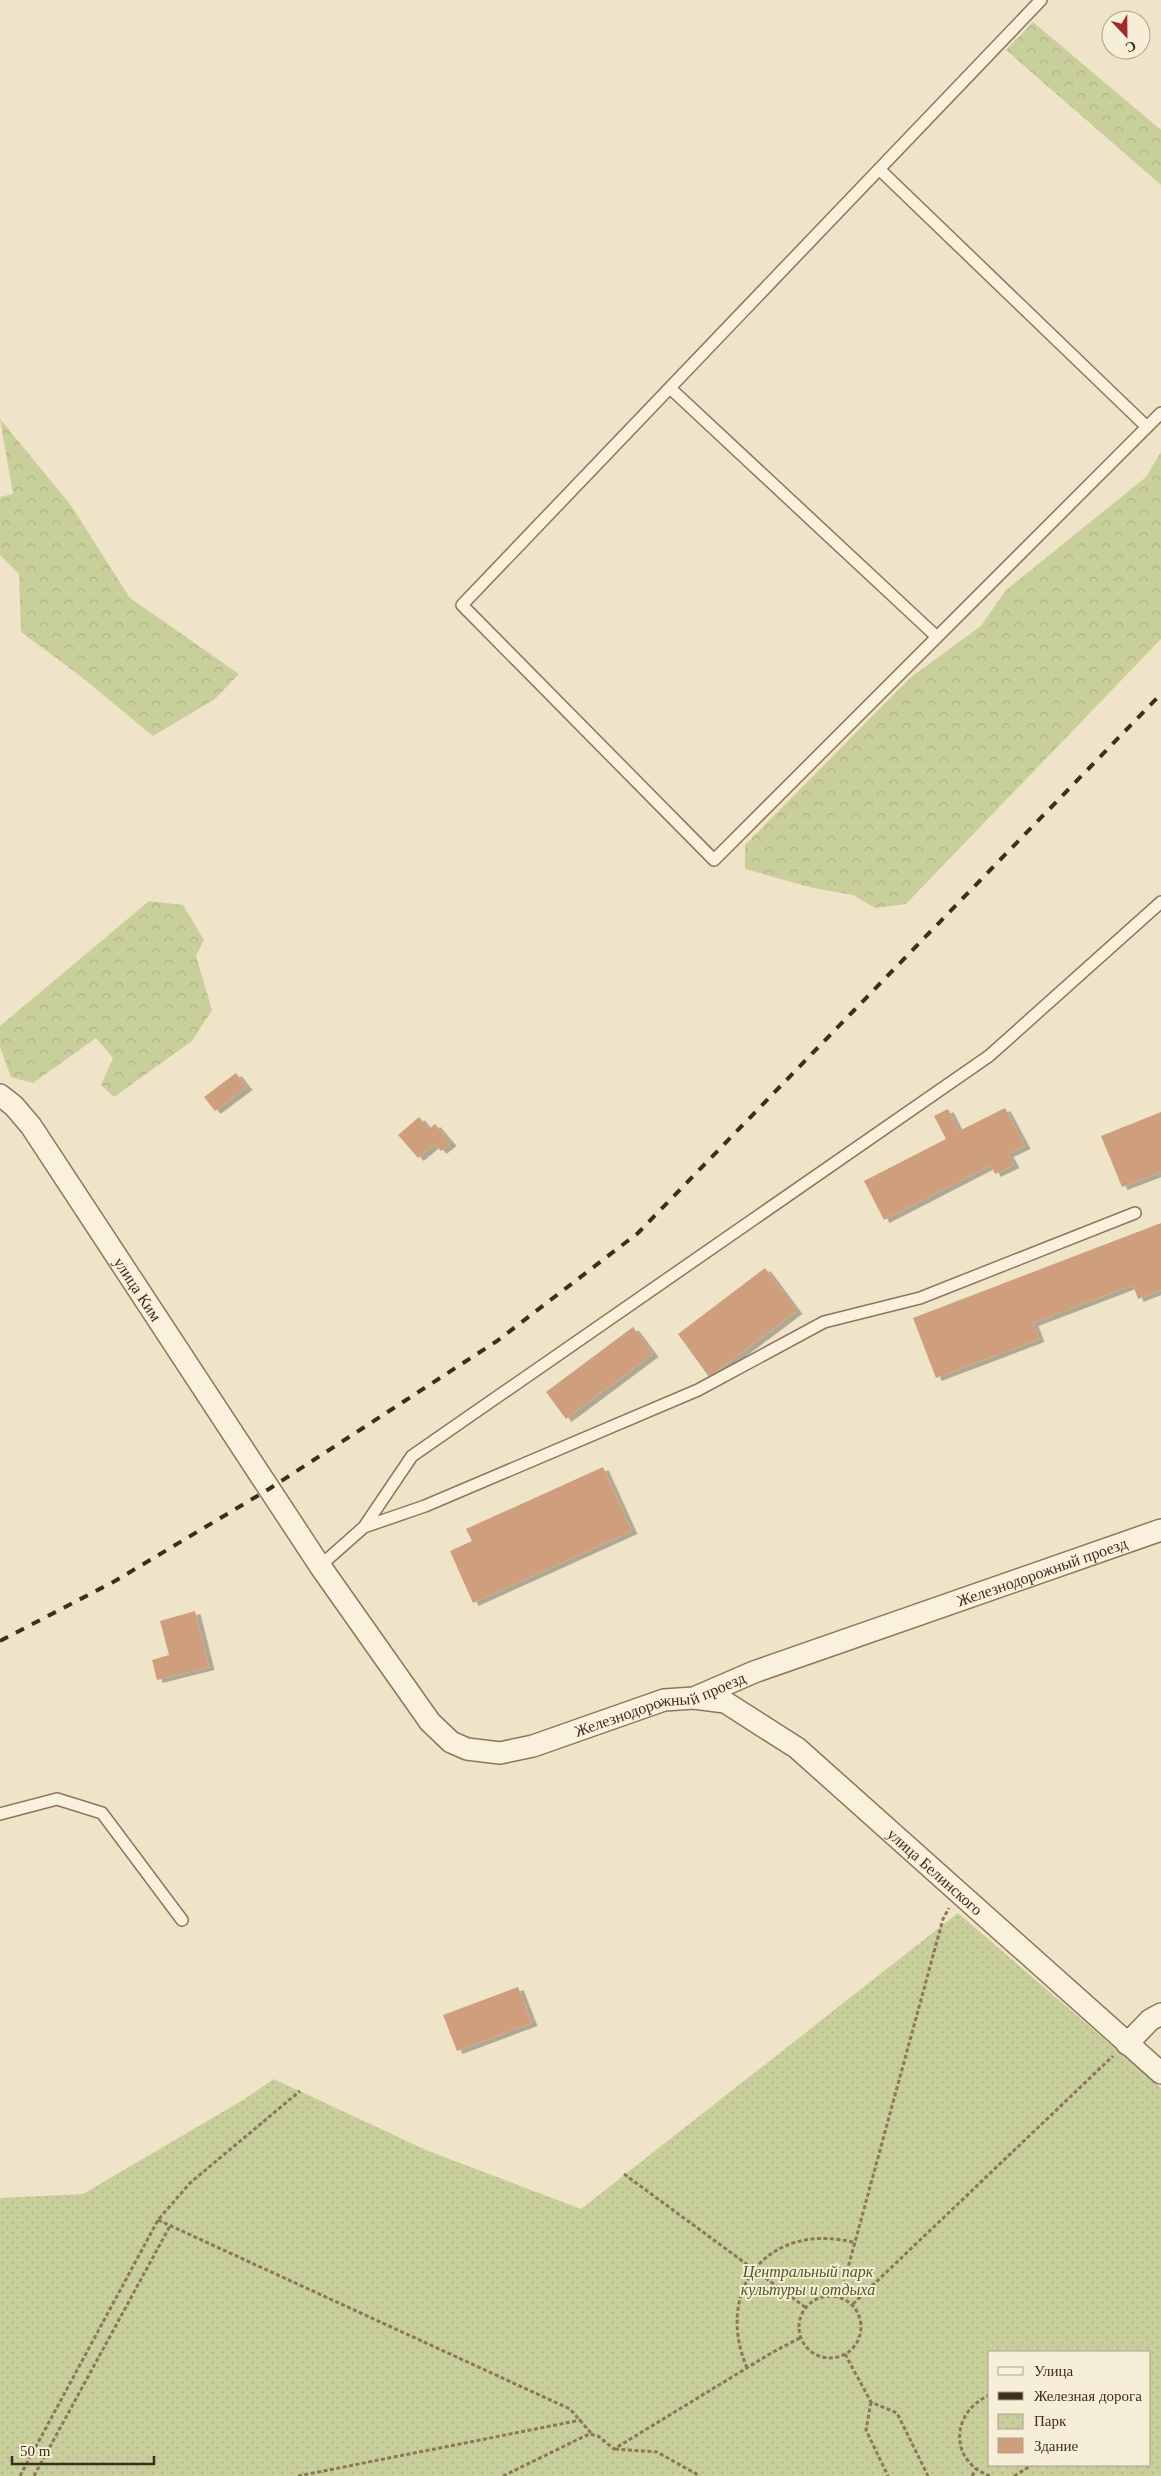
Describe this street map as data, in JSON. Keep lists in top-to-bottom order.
{
  "streets": {
    "street": ["улица Ким", "Железнодорожный проезд", "улица Белинского"]
  },
  "crossings": [
    ["улица Ким", "Железнодорожный проезд"],
    ["Железнодорожный проезд", "улица Белинского"]
  ],
  "parks": ["Центральный парк культуры и отдыха"],
  "legend": [
    "Улица",
    "Железная дорога",
    "Парк",
    "Здание"
  ],
  "scale_bar": "50 m",
  "north": "bottom"
}
